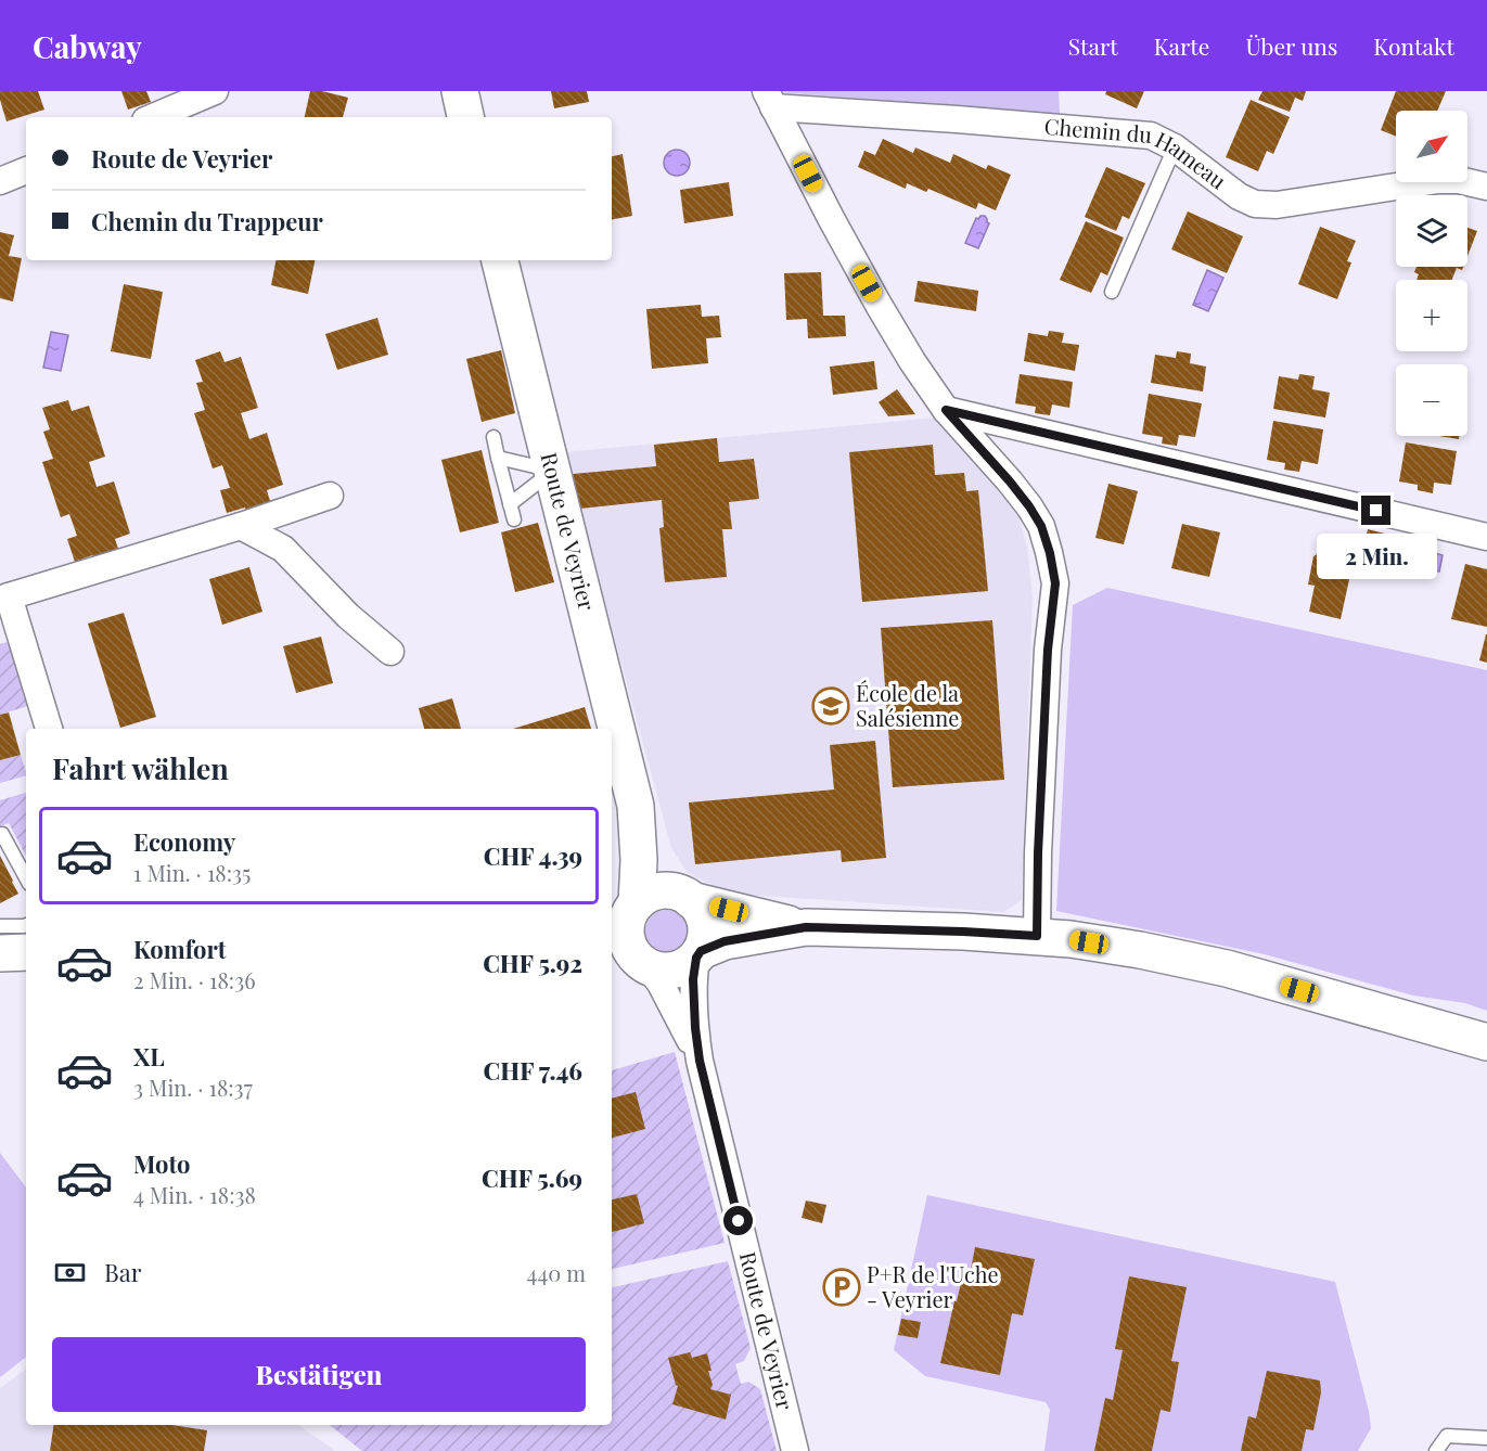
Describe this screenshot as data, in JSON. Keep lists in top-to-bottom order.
{
  "streets": {
    "street": ["Chemin du Hameau", "Route de Veyrier"]
  },
  "places": {
    "school or university": ["École de la Salésienne"],
    "parking": ["P+R de l'Uche - Veyrier"]
  },
  "north": "top right",
  "page": {
    "header": "Cabway",
    "nav": [
      "Start",
      "Karte",
      "Über uns",
      "Kontakt"
    ],
    "map_buttons": ["+", "−"],
    "banner": ["Route de Veyrier", "Chemin du Trappeur"],
    "bubble": "2 Min.",
    "heading": "Fahrt wählen",
    "list": [
      {
        "name": "Economy",
        "note": "1 Min. · 18:35",
        "value": "CHF 4.39"
      },
      {
        "name": "Komfort",
        "note": "2 Min. · 18:36",
        "value": "CHF 5.92"
      },
      {
        "name": "XL",
        "note": "3 Min. · 18:37",
        "value": "CHF 7.46"
      },
      {
        "name": "Moto",
        "note": "4 Min. · 18:38",
        "value": "CHF 5.69"
      }
    ],
    "pay": ["Bar", "440 m"],
    "buttons": "Bestätigen"
  }
}
